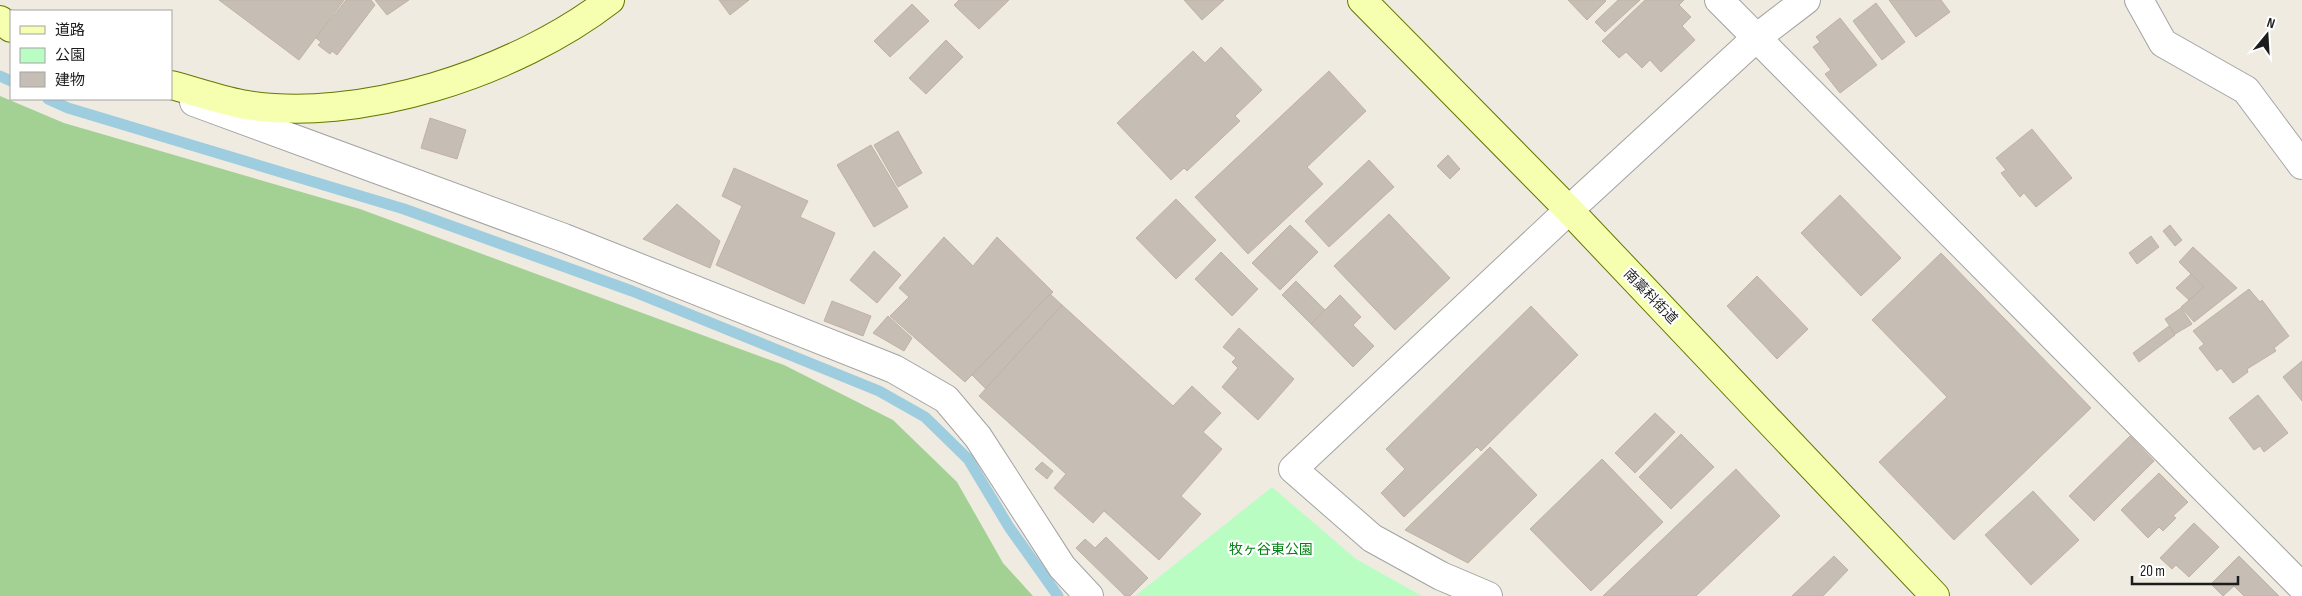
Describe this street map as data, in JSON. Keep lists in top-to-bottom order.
{
  "streets": {
    "main road": ["南藁科街道"]
  },
  "parks": ["牧ヶ谷東公園"],
  "legend": ["道路", "公園", "建物"],
  "scale_bar": "20 m",
  "north": "top"
}
